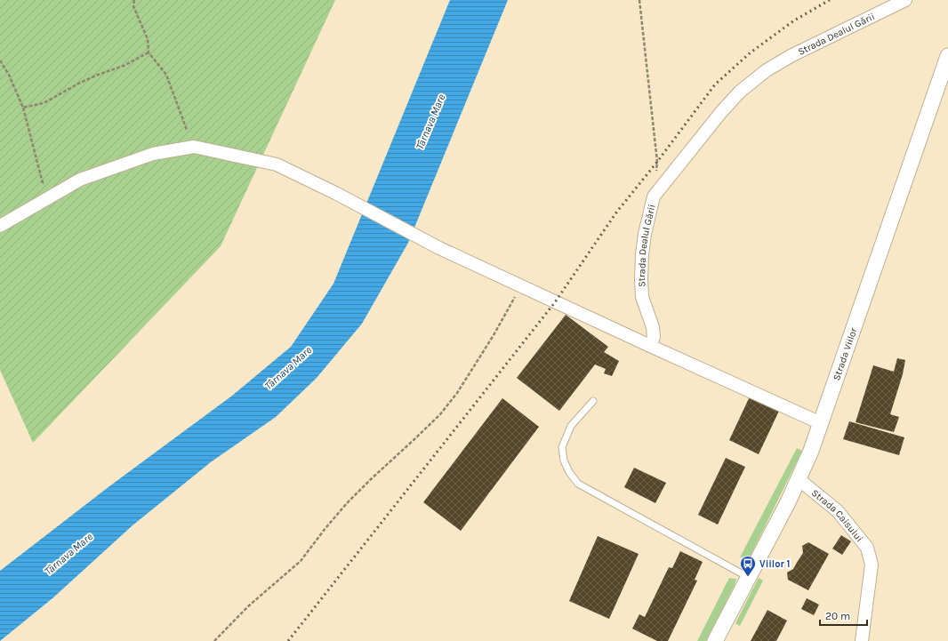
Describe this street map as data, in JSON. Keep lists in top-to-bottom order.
{
  "streets": {
    "street": ["Strada Dealul Gării", "Strada Viilor", "Strada Caisului"]
  },
  "crossings": [
    ["Strada Viilor", "Strada Caisului"]
  ],
  "water": ["Târnava Mare"],
  "places": {
    "bus stop": ["Viilor 1"]
  },
  "scale_bar": "20 m"
}
